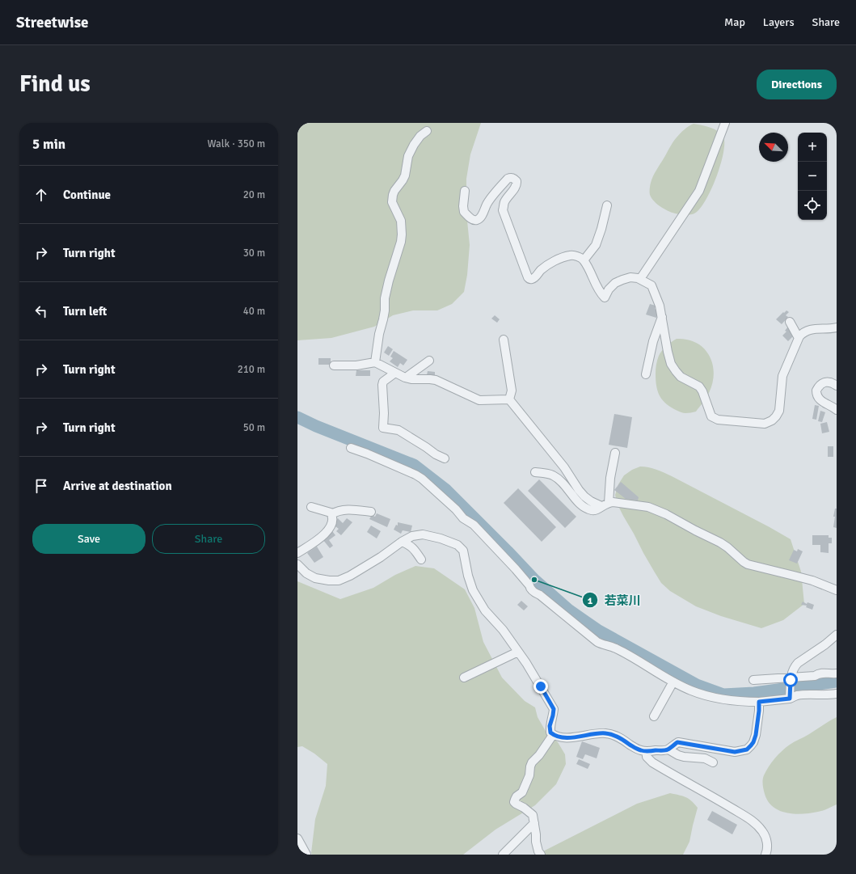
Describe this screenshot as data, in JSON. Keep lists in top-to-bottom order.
{
  "places": ["若菜川"],
  "north": "top left",
  "page": {
    "header": "Streetwise",
    "nav": ["Map", "Layers", "Share"],
    "buttons": [
      "Directions",
      ["Save", "Share"]
    ],
    "title": "Find us",
    "heading": ["5 min", "Walk · 350 m"],
    "map_buttons": ["+", "−"],
    "list": [
      ["Continue", "20 m"],
      ["Turn right", "30 m"],
      ["Turn left", "40 m"],
      ["Turn right", "210 m"],
      ["Turn right", "50 m"],
      "Arrive at destination"
    ]
  }
}
